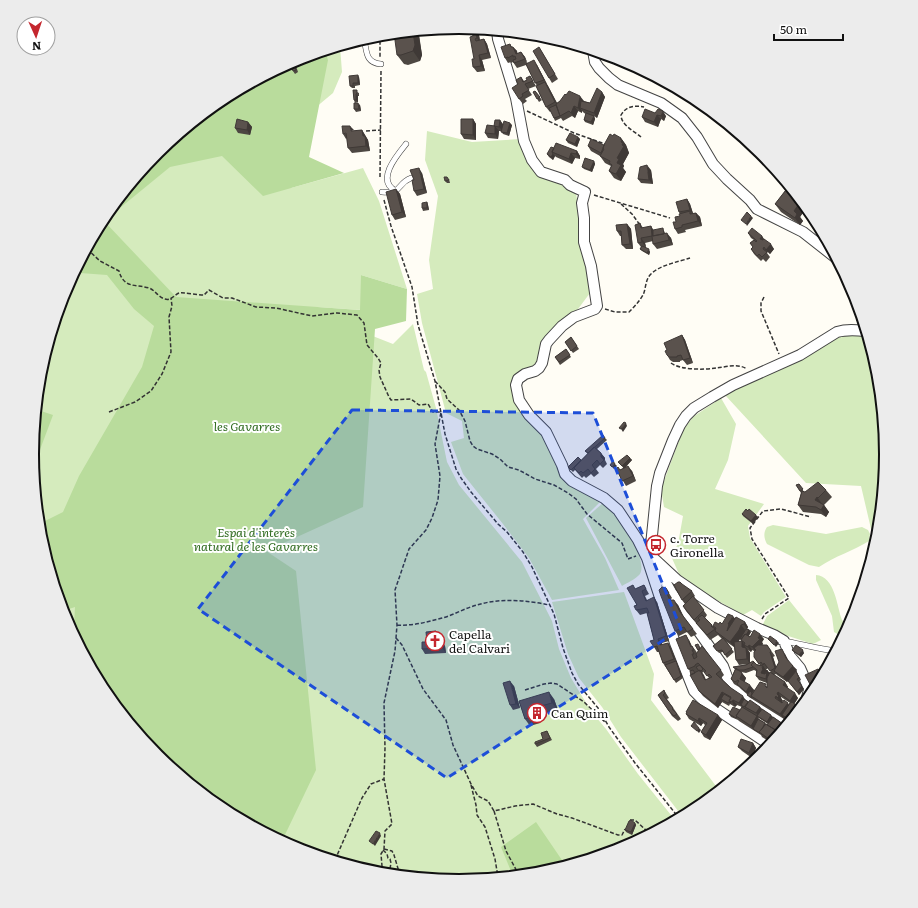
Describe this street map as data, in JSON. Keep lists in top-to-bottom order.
{
  "parks": ["les Gavarres", "Espai d'interès natural de les Gavarres"],
  "places": {
    "bus stop": ["c. Torre Gironella"],
    "church": ["Capella del Calvari"],
    "building": ["Can Quim"]
  },
  "scale_bar": "50 m",
  "north": "bottom"
}
